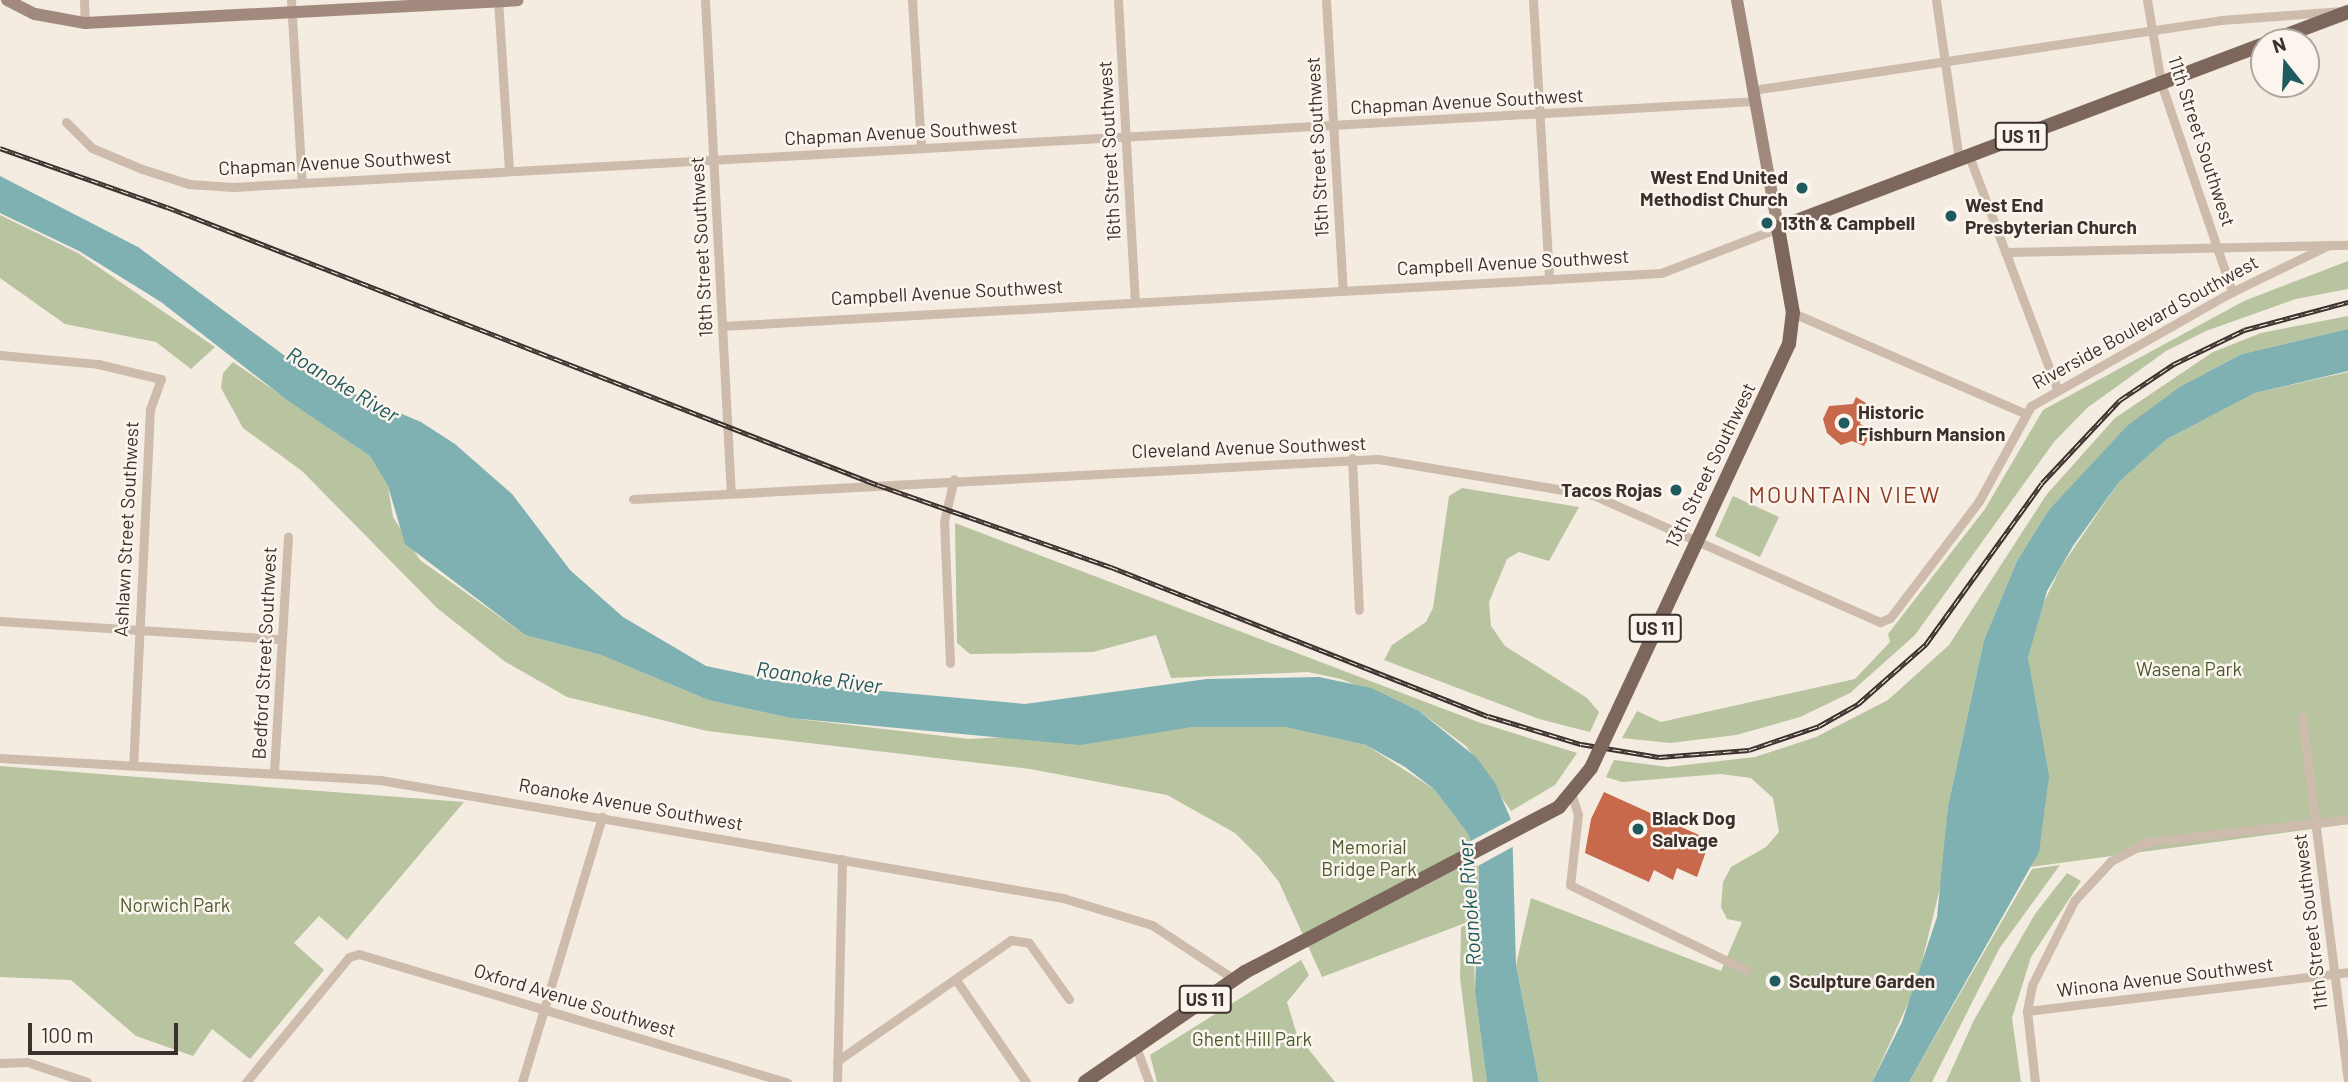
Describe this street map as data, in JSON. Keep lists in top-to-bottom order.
{
  "streets": {
    "main road": ["US 11", "Campbell Avenue Southwest", "13th Street Southwest"],
    "street": [
      "Chapman Avenue Southwest",
      "11th Street Southwest",
      "15th Street Southwest",
      "16th Street Southwest",
      "18th Street Southwest",
      "Riverside Boulevard Southwest",
      "Cleveland Avenue Southwest",
      "Ashlawn Street Southwest",
      "Bedford Street Southwest",
      "Roanoke Avenue Southwest",
      "Winona Avenue Southwest",
      "Oxford Avenue Southwest"
    ]
  },
  "crossings": [
    ["Chapman Avenue Southwest", "11th Street Southwest"],
    ["Chapman Avenue Southwest", "15th Street Southwest"],
    ["Chapman Avenue Southwest", "16th Street Southwest"],
    ["Chapman Avenue Southwest", "18th Street Southwest"],
    ["Chapman Avenue Southwest", "Campbell Avenue Southwest"],
    ["Chapman Avenue Southwest", "13th Street Southwest"],
    ["US 11", "13th Street Southwest"],
    ["US 11", "Roanoke Avenue Southwest"],
    ["11th Street Southwest", "Campbell Avenue Southwest"],
    ["11th Street Southwest", "Riverside Boulevard Southwest"],
    ["11th Street Southwest", "Winona Avenue Southwest"],
    ["15th Street Southwest", "Campbell Avenue Southwest"],
    ["16th Street Southwest", "Campbell Avenue Southwest"],
    ["18th Street Southwest", "Campbell Avenue Southwest"],
    ["18th Street Southwest", "Cleveland Avenue Southwest"],
    ["Campbell Avenue Southwest", "13th Street Southwest"],
    ["Riverside Boulevard Southwest", "Cleveland Avenue Southwest"],
    ["Cleveland Avenue Southwest", "13th Street Southwest"],
    ["Ashlawn Street Southwest", "Roanoke Avenue Southwest"],
    ["Bedford Street Southwest", "Roanoke Avenue Southwest"]
  ],
  "districts": ["MOUNTAIN VIEW"],
  "water": ["Roanoke River"],
  "parks": [
    "Wasena Park",
    "Memorial Bridge Park",
    "Norwich Park",
    "Ghent Hill Park"
  ],
  "places": [
    "West End United Methodist Church",
    "West End Presbyterian Church",
    "13th & Campbell",
    "Historic Fishburn Mansion",
    "Tacos Rojas",
    "Black Dog Salvage",
    "Sculpture Garden"
  ],
  "scale_bar": "100 m",
  "north": "top"
}
